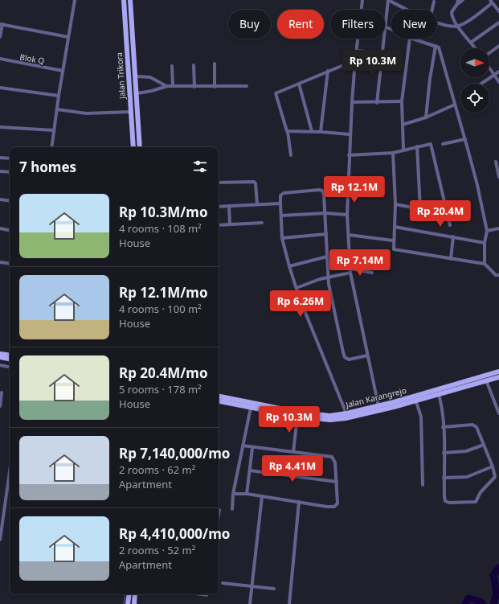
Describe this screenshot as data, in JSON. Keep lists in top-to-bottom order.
{
  "streets": {
    "main road": ["Jalan Trikora", "Jalan Karangrejo"],
    "street": ["Blok Q"]
  },
  "north": "right",
  "page": {
    "chip": [
      "Buy",
      "Rent",
      "Filters",
      "New"
    ],
    "price": [
      "Rp 10.3M",
      "Rp 12.1M",
      "Rp 20.4M",
      "Rp 7.14M",
      "Rp 6.26M",
      "Rp 10.3M",
      "Rp 4.41M"
    ],
    "heading": "7 homes",
    "list": [
      {
        "name": "Rp 10.3M/mo",
        "note": "4 rooms · 108 m² · House"
      },
      {
        "name": "Rp 12.1M/mo",
        "note": "4 rooms · 100 m² · House"
      },
      {
        "name": "Rp 20.4M/mo",
        "note": "5 rooms · 178 m² · House"
      },
      {
        "name": "Rp 7,140,000/mo",
        "note": "2 rooms · 62 m² · Apartment"
      },
      {
        "name": "Rp 4,410,000/mo",
        "note": "2 rooms · 52 m² · Apartment"
      }
    ]
  }
}
